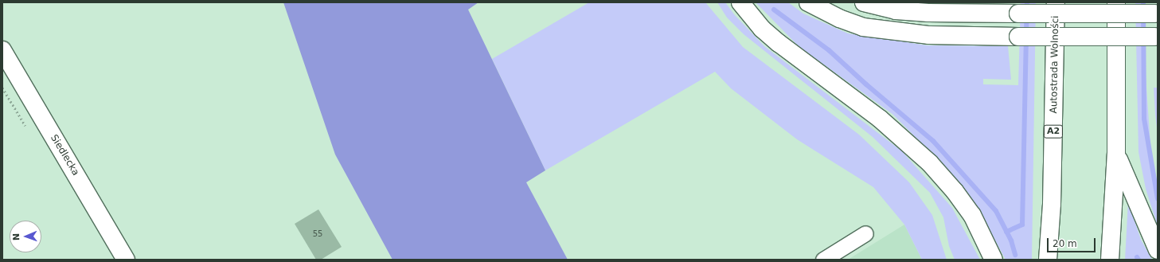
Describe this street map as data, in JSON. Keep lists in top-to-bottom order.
{
  "streets": {
    "main road": ["Autostrada Wolności", "A2", "Siedlecka"]
  },
  "house_numbers": ["55"],
  "scale_bar": "20 m",
  "north": "left"
}
